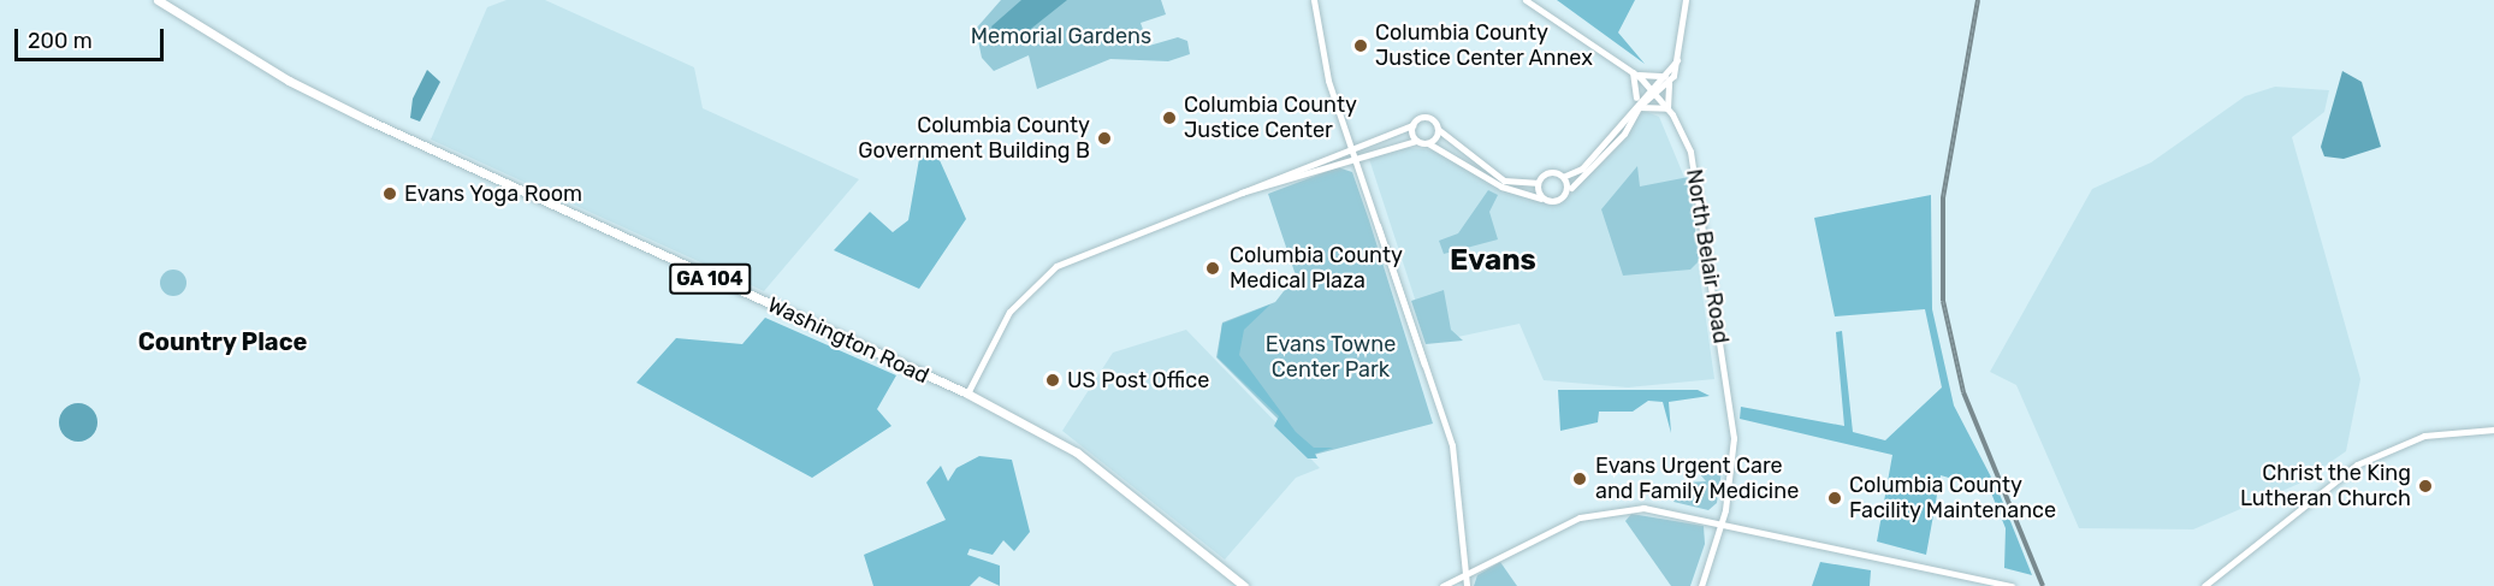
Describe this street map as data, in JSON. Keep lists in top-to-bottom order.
{
  "streets": {
    "main road": ["GA 104", "Washington Road"],
    "street": ["North Belair Road"]
  },
  "districts": ["Evans", "Country Place"],
  "parks": ["Memorial Gardens", "Evans Towne Center Park"],
  "places": [
    "Columbia County Justice Center Annex",
    "Columbia County Justice Center",
    "Columbia County Government Building B",
    "Evans Yoga Room",
    "Columbia County Medical Plaza",
    "US Post Office",
    "Evans Urgent Care and Family Medicine",
    "Christ the King Lutheran Church",
    "Columbia County Facility Maintenance"
  ],
  "scale_bar": "200 m"
}
